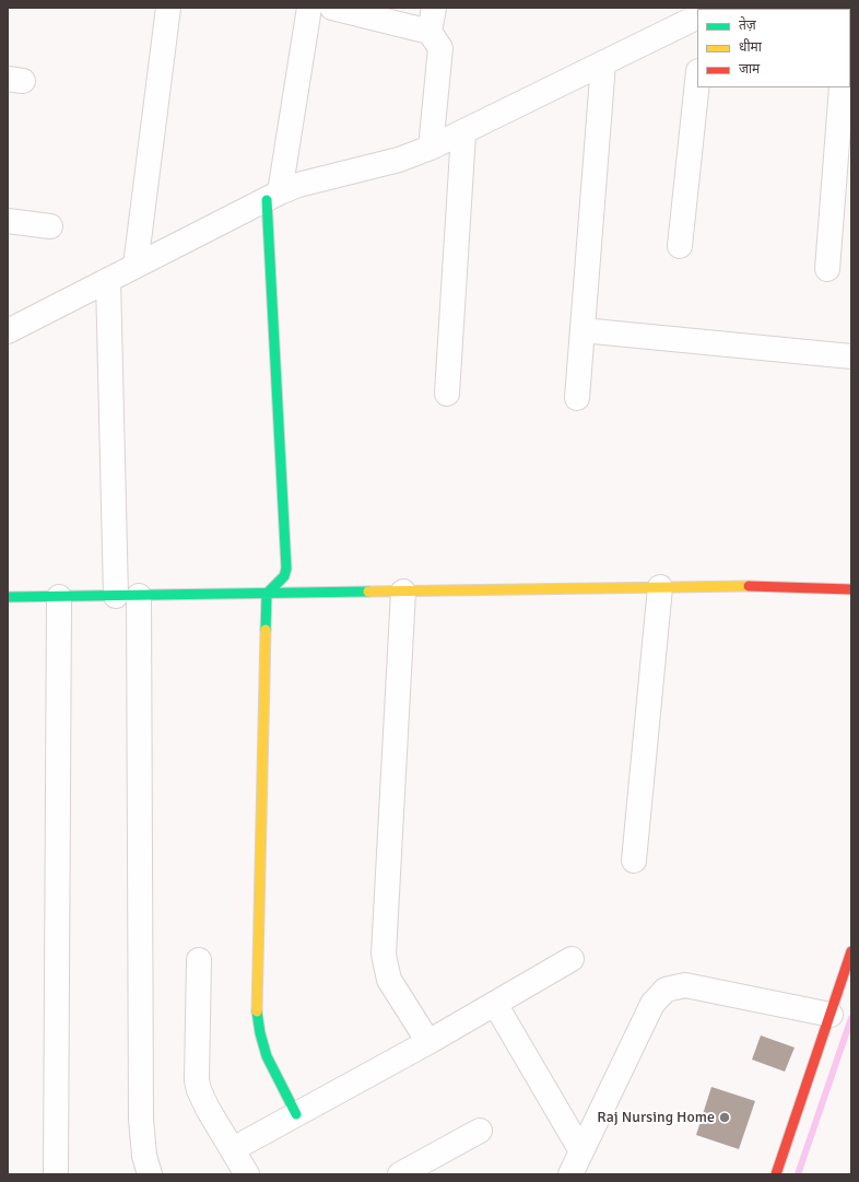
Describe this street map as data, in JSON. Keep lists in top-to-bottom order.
{
  "places": ["Raj Nursing Home"],
  "legend": ["तेज़", "धीमा", "जाम"]
}
